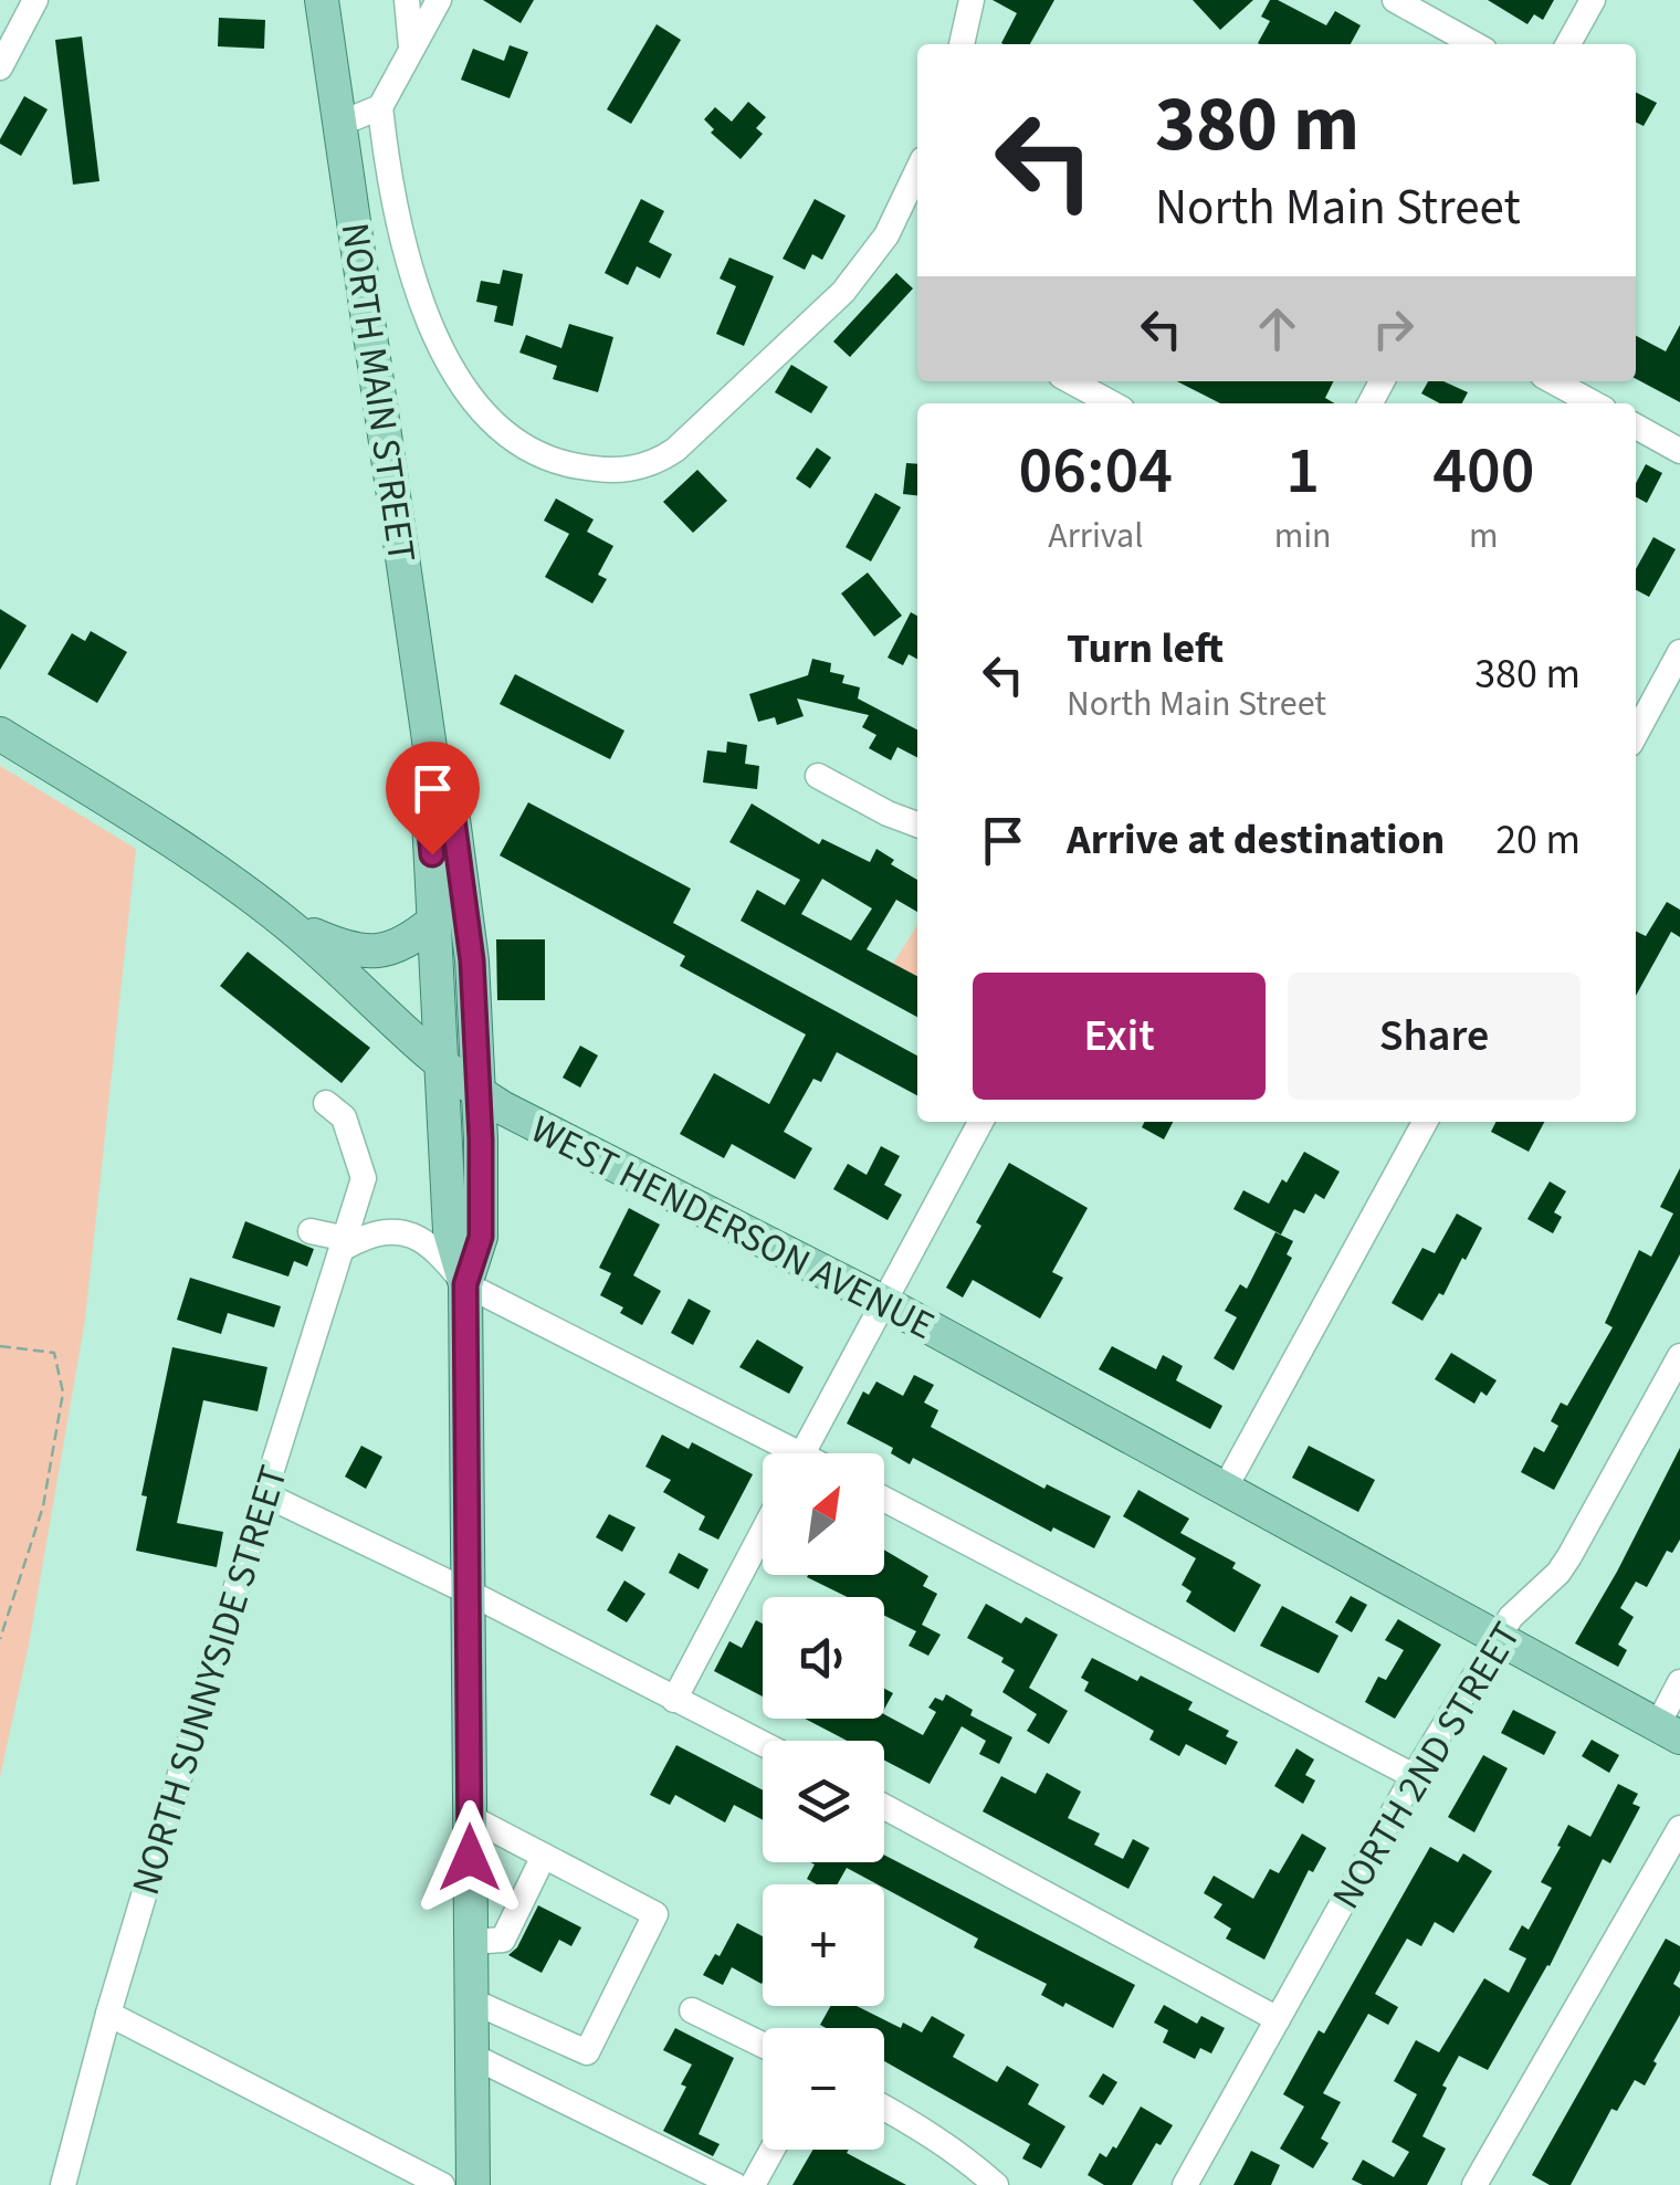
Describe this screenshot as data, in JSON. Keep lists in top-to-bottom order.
{
  "streets": {
    "main road": ["NORTH MAIN STREET", "WEST HENDERSON AVENUE"],
    "street": ["NORTH SUNNYSIDE STREET", "NORTH 2ND STREET"]
  },
  "crossings": [
    ["NORTH MAIN STREET", "WEST HENDERSON AVENUE"],
    ["WEST HENDERSON AVENUE", "NORTH 2ND STREET"]
  ],
  "north": "top right",
  "page": {
    "turn": ["380 m", "North Main Street"],
    "eta": [
      "06:04",
      "Arrival",
      "1",
      "min",
      "400",
      "m"
    ],
    "list": [
      {
        "name": "Turn left",
        "note": "North Main Street",
        "value": "380 m"
      },
      {
        "name": "Arrive at destination",
        "value": "20 m"
      }
    ],
    "buttons": ["Exit", "Share"],
    "map_buttons": ["+", "−"]
  }
}
